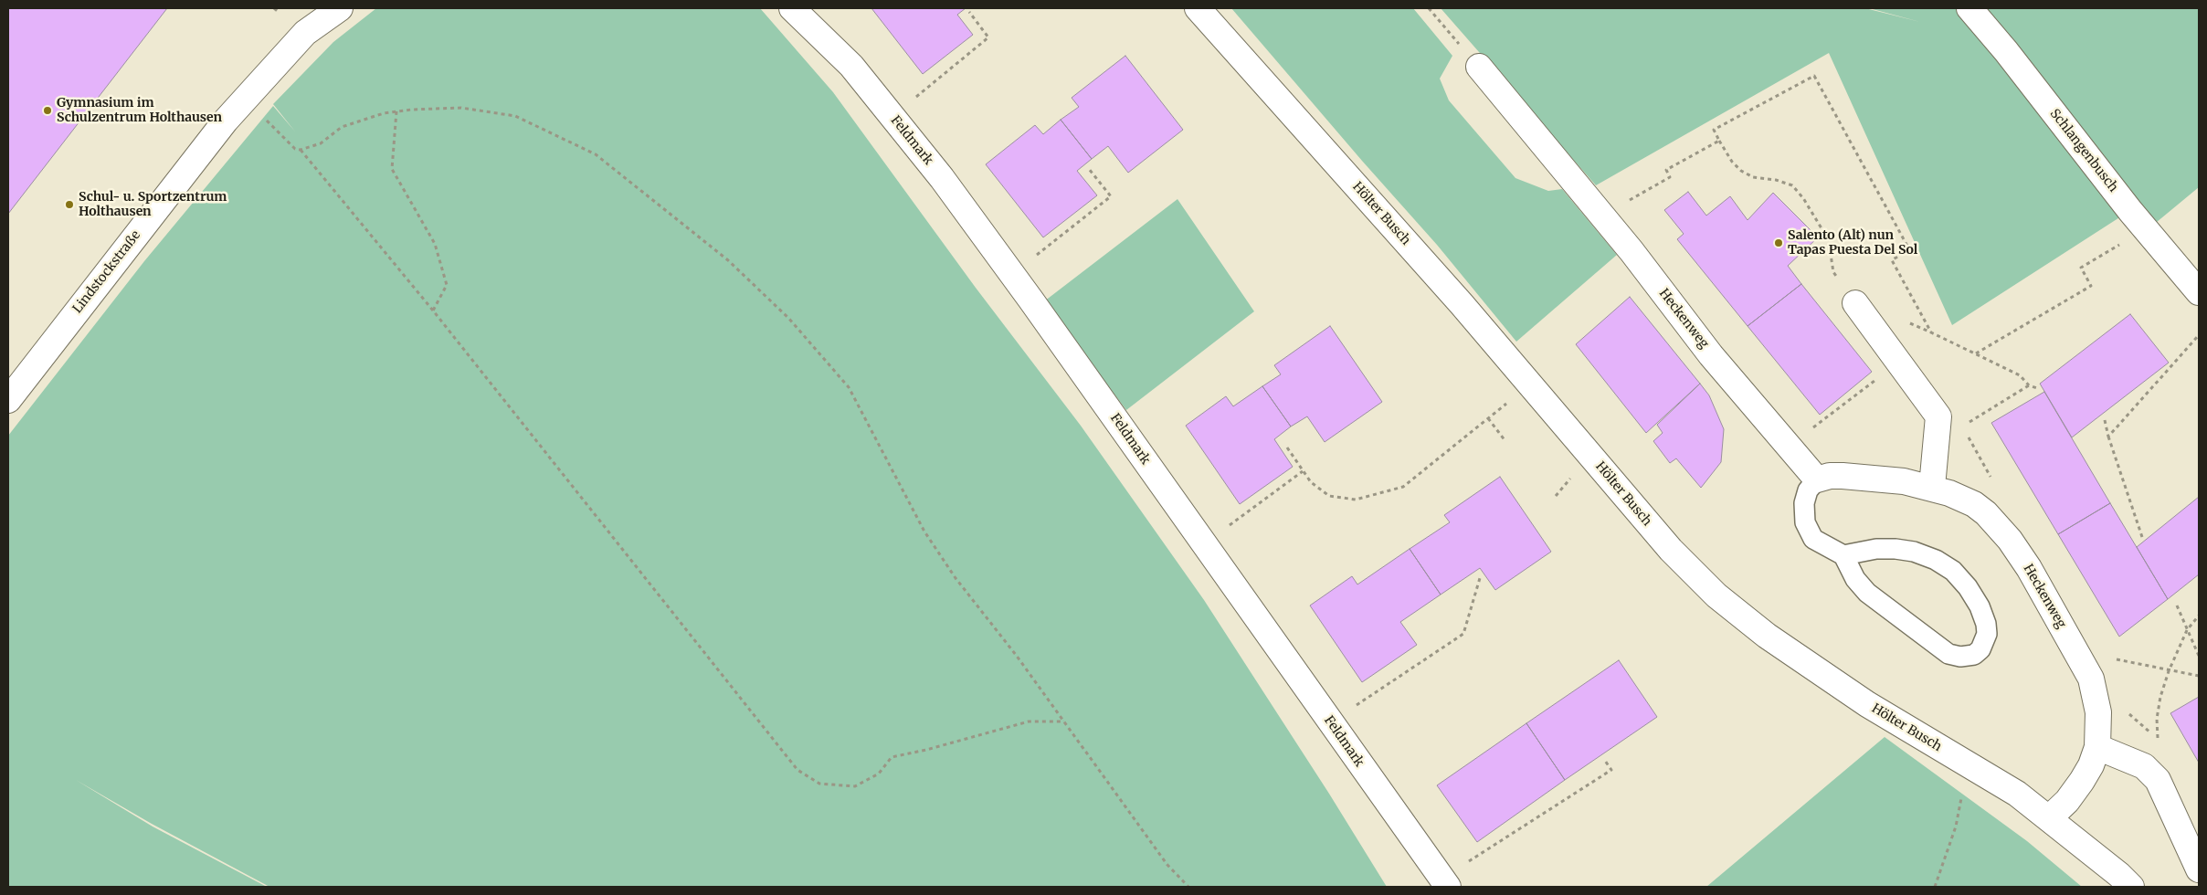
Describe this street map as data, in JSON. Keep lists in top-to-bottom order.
{
  "streets": {
    "street": [
      "Feldmark",
      "Schlangenbusch",
      "Hölter Busch",
      "Lindstockstraße",
      "Heckenweg"
    ]
  },
  "places": ["Gymnasium im Schulzentrum Holthausen", "Schul- u. Sportzentrum Holthausen", "Salento (Alt) nun Tapas Puesta Del Sol"]
}
